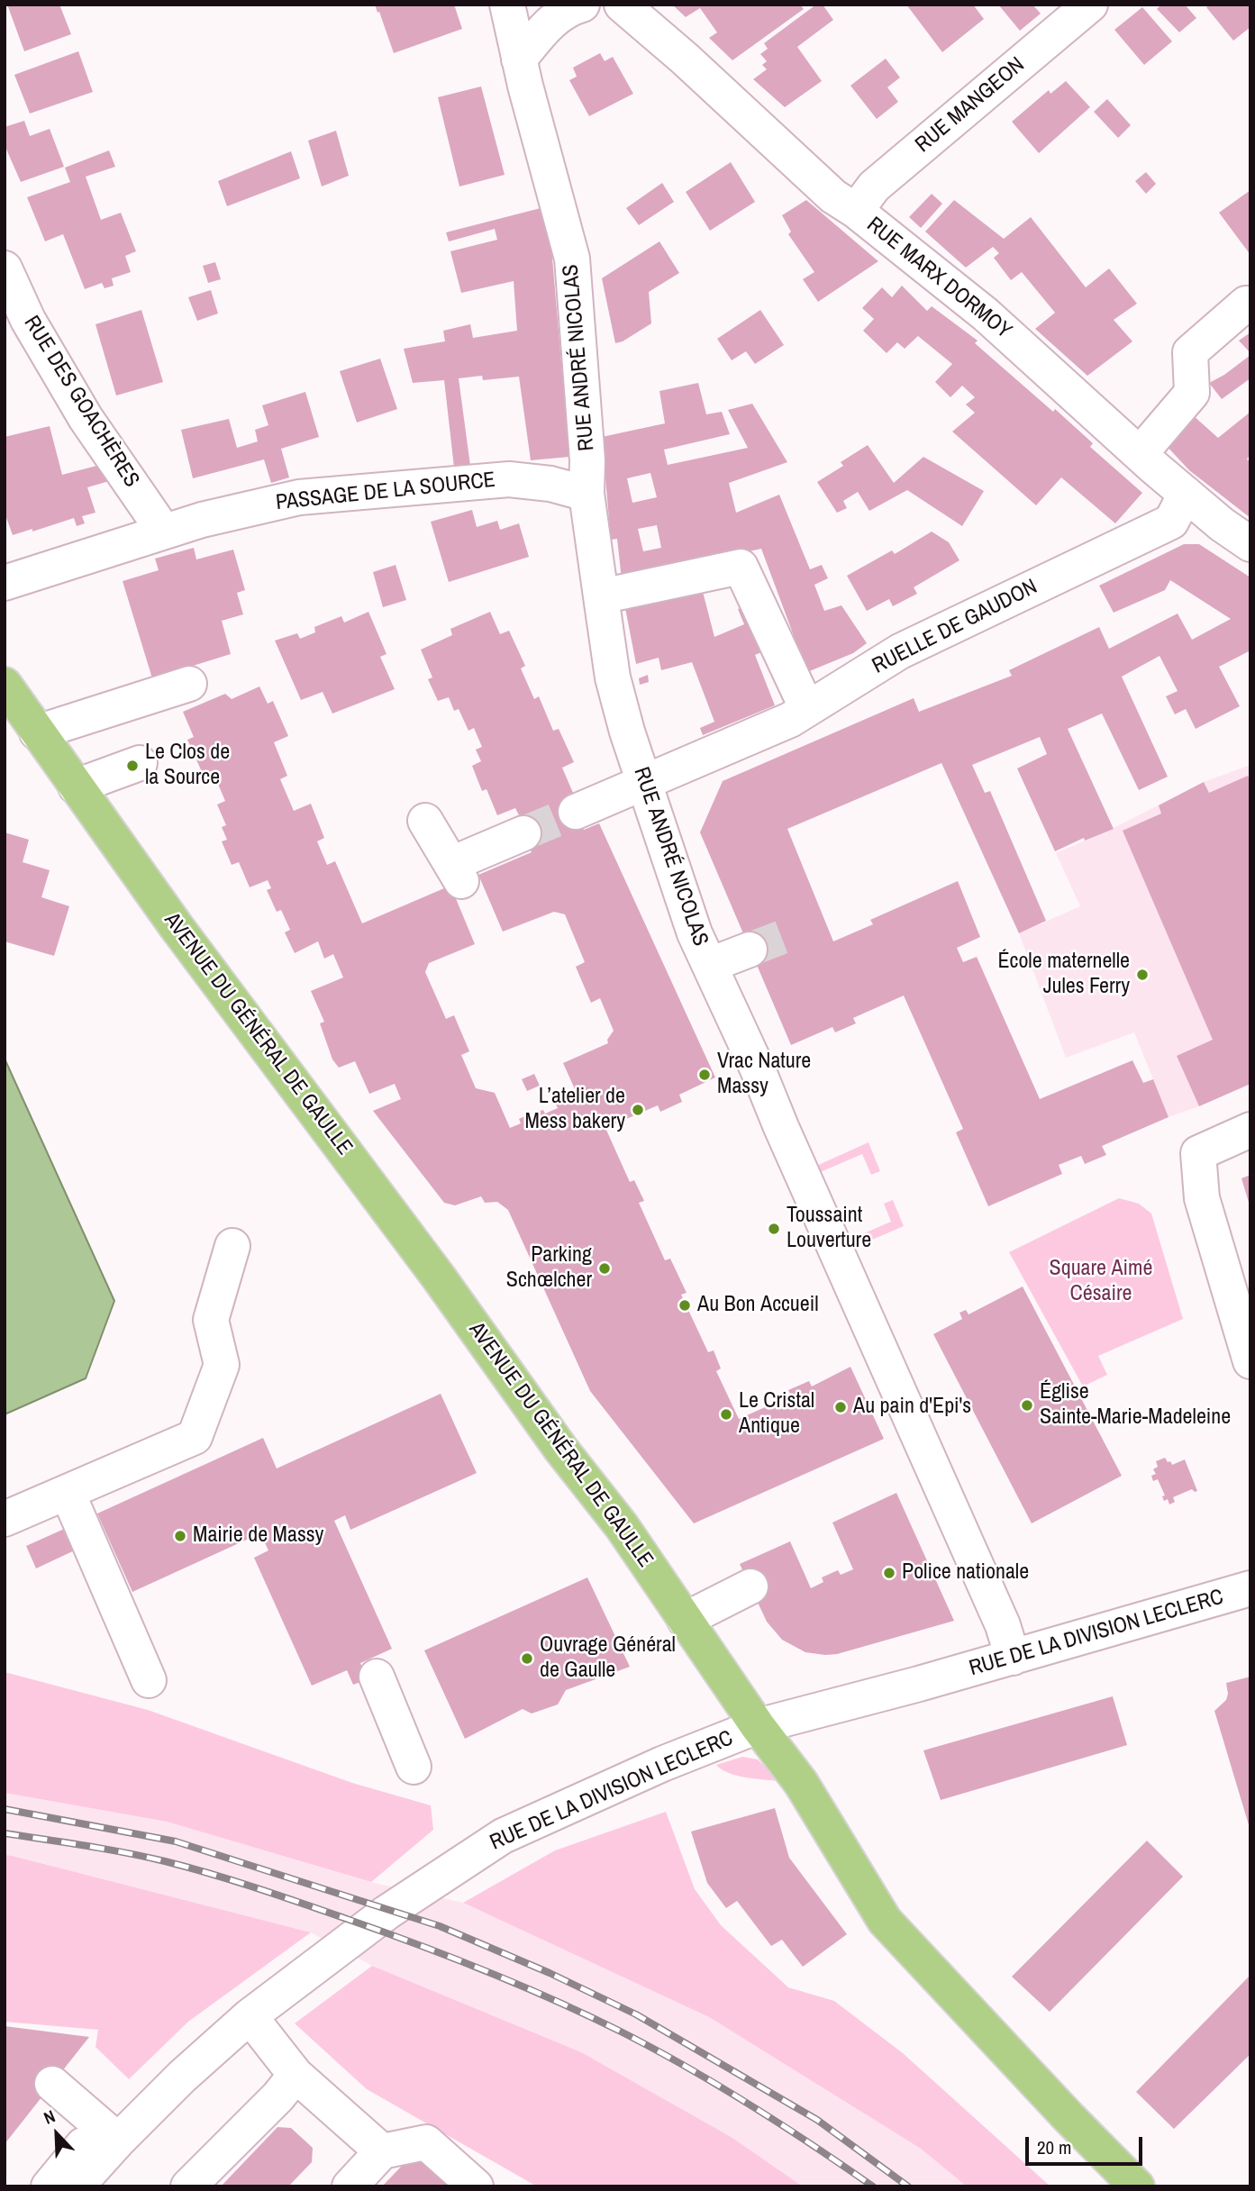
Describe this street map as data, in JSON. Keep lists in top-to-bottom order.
{
  "streets": {
    "main road": ["AVENUE DU GÉNÉRAL DE GAULLE"],
    "street": [
      "RUE MANGEON",
      "RUE MARX DORMOY",
      "RUE ANDRÉ NICOLAS",
      "RUE DES GOACHÈRES",
      "PASSAGE DE LA SOURCE",
      "RUELLE DE GAUDON",
      "RUE DE LA DIVISION LECLERC"
    ]
  },
  "crossings": [
    ["RUE MANGEON", "RUE MARX DORMOY"],
    ["RUE MARX DORMOY", "RUELLE DE GAUDON"],
    ["RUE ANDRÉ NICOLAS", "PASSAGE DE LA SOURCE"],
    ["RUE ANDRÉ NICOLAS", "RUELLE DE GAUDON"],
    ["RUE ANDRÉ NICOLAS", "RUE DE LA DIVISION LECLERC"],
    ["RUE DES GOACHÈRES", "PASSAGE DE LA SOURCE"],
    ["AVENUE DU GÉNÉRAL DE GAULLE", "RUE DE LA DIVISION LECLERC"]
  ],
  "parks": ["Square Aimé Césaire"],
  "places": [
    "Le Clos de la Source",
    "École maternelle Jules Ferry",
    "Vrac Nature Massy",
    "L’atelier de Mess bakery",
    "Toussaint Louverture",
    "Parking Schœlcher",
    "Au Bon Accueil",
    "Église Sainte-Marie-Madeleine",
    "Au pain d'Epi's",
    "Le Cristal Antique",
    "Mairie de Massy",
    "Police nationale",
    "Ouvrage Général de Gaulle"
  ],
  "scale_bar": "20 m",
  "north": "top left"
}
